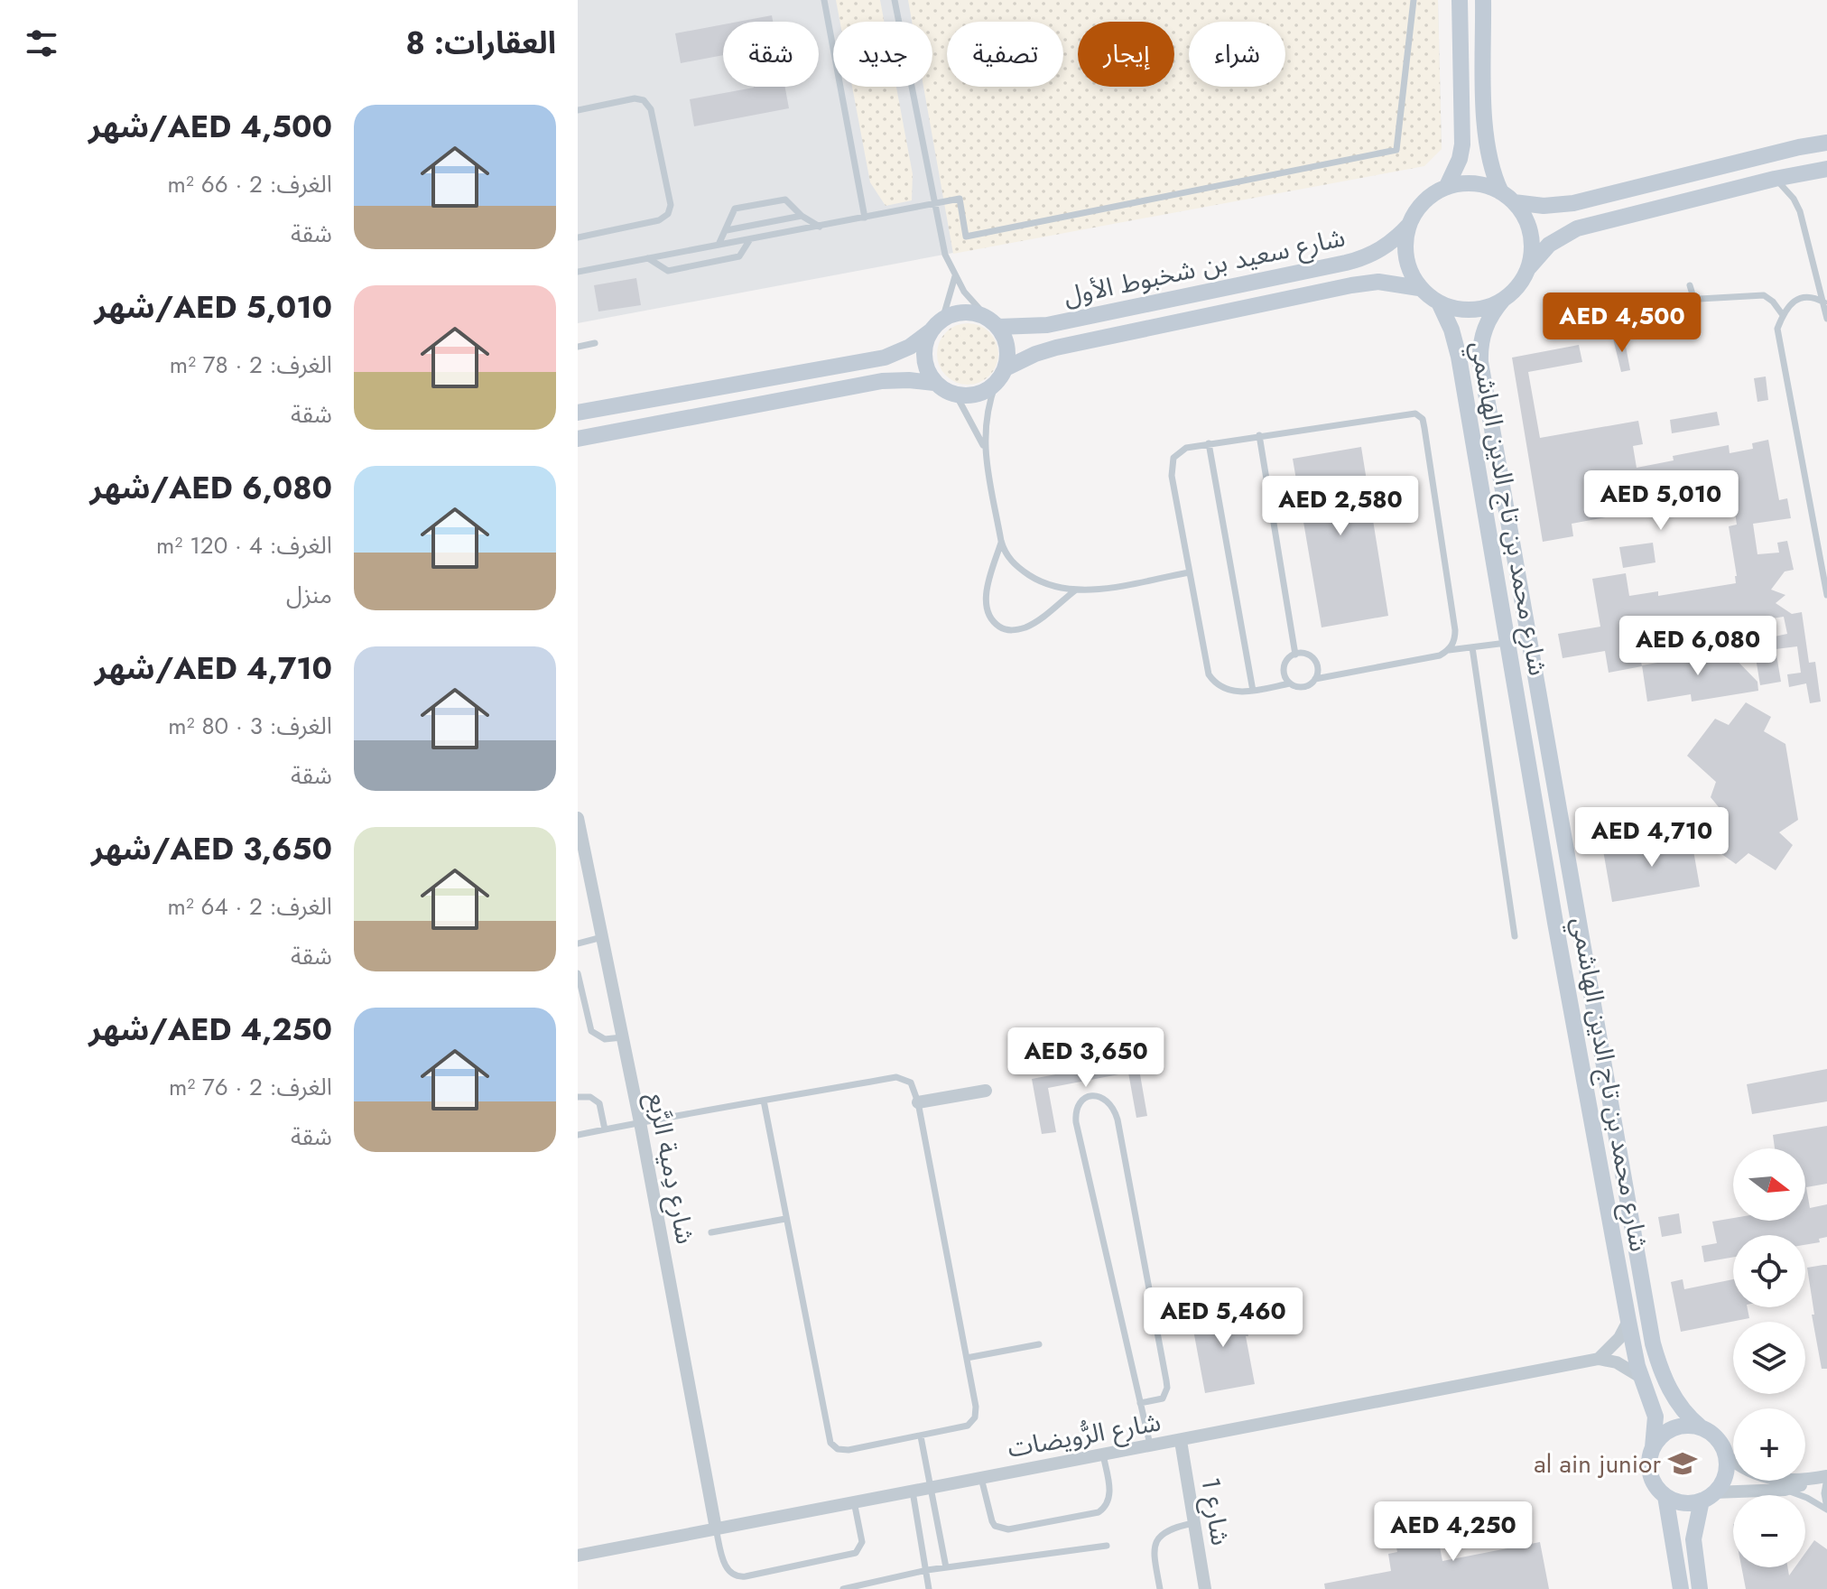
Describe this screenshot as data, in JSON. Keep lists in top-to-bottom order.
{
  "streets": {
    "street": [
      "شارع سعيد بن شخبوط الأول",
      "شارع محمد بن تاج الدين الهاشمي",
      "شارع دِمية الرَّبع",
      "شارع الرُّويضات",
      "شارع 1"
    ]
  },
  "crossings": [
    ["شارع سعيد بن شخبوط الأول", "شارع محمد بن تاج الدين الهاشمي"],
    ["شارع دِمية الرَّبع", "شارع الرُّويضات"],
    ["شارع الرُّويضات", "شارع 1"]
  ],
  "places": {
    "school or university": ["al ain junior"]
  },
  "north": "right",
  "page": {
    "heading": "العقارات: 8",
    "chip": [
      "شراء",
      "إيجار",
      "تصفية",
      "جديد",
      "شقة"
    ],
    "list": [
      {
        "name": "AED 4,500/شهر",
        "note": "الغرف: 2 · 66 m² · شقة"
      },
      {
        "name": "AED 5,010/شهر",
        "note": "الغرف: 2 · 78 m² · شقة"
      },
      {
        "name": "AED 6,080/شهر",
        "note": "الغرف: 4 · 120 m² · منزل"
      },
      {
        "name": "AED 4,710/شهر",
        "note": "الغرف: 3 · 80 m² · شقة"
      },
      {
        "name": "AED 3,650/شهر",
        "note": "الغرف: 2 · 64 m² · شقة"
      },
      {
        "name": "AED 4,250/شهر",
        "note": "الغرف: 2 · 76 m² · شقة"
      }
    ],
    "price": [
      "AED 4,500",
      "AED 5,010",
      "AED 2,580",
      "AED 6,080",
      "AED 4,710",
      "AED 3,650",
      "AED 5,460",
      "AED 4,250"
    ],
    "map_buttons": ["+", "−"]
  }
}
